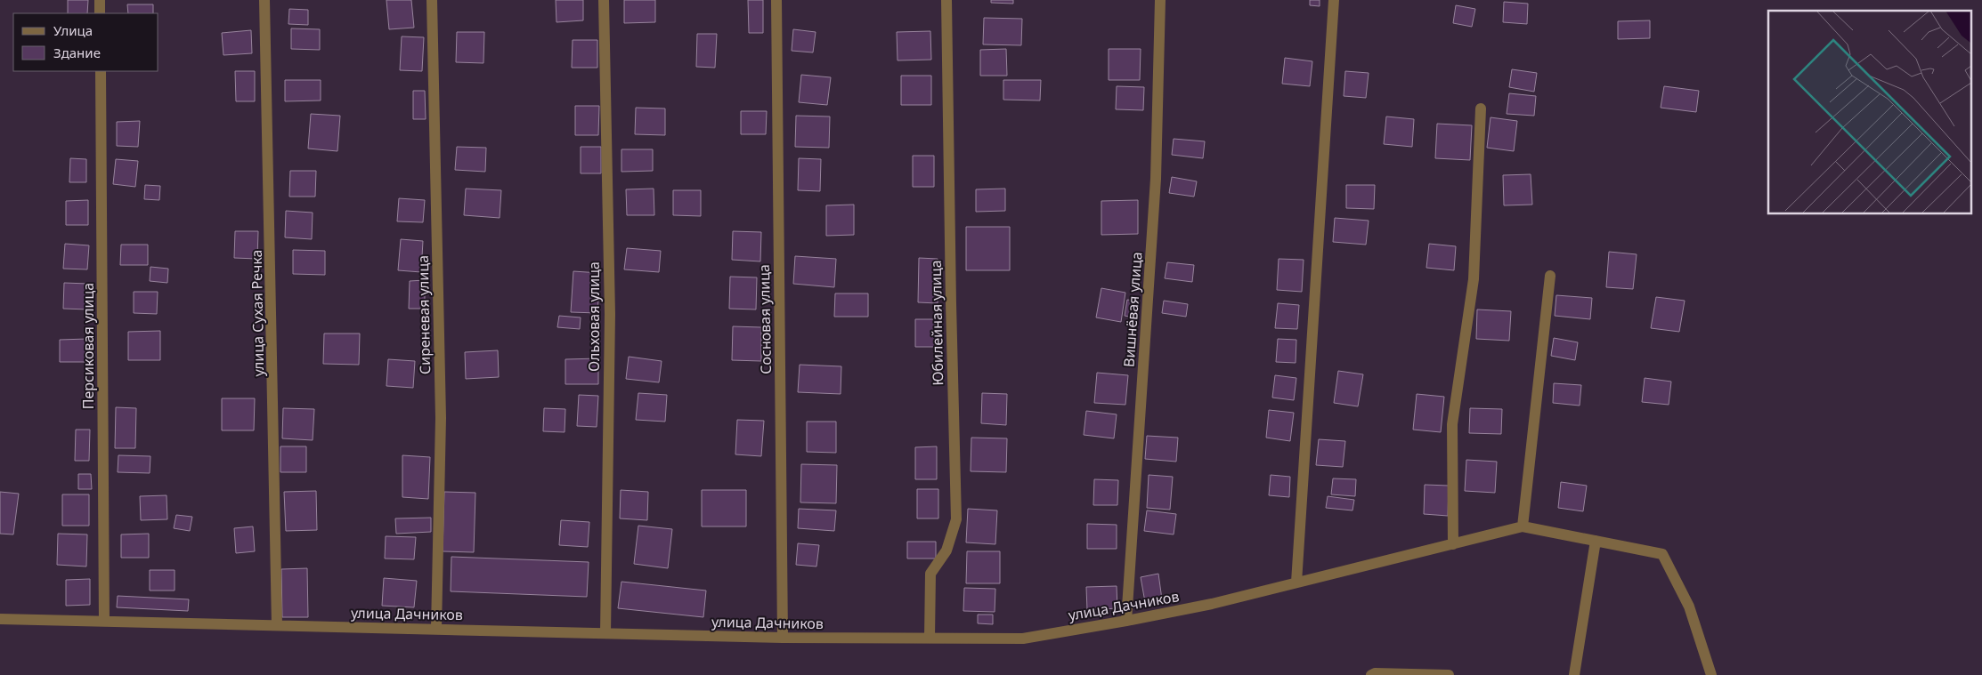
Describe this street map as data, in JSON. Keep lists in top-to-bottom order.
{
  "streets": {
    "street": [
      "Вишнёвая улица",
      "улица Сухая Речка",
      "Сиреневая улица",
      "Ольховая улица",
      "Сосновая улица",
      "Юбилейная улица",
      "Персиковая улица",
      "улица Дачников"
    ]
  },
  "crossings": [
    ["Вишнёвая улица", "улица Дачников"],
    ["улица Сухая Речка", "улица Дачников"],
    ["Сиреневая улица", "улица Дачников"],
    ["Ольховая улица", "улица Дачников"],
    ["Сосновая улица", "улица Дачников"],
    ["Юбилейная улица", "улица Дачников"],
    ["Персиковая улица", "улица Дачников"]
  ],
  "legend": ["Улица", "Здание"]
}
